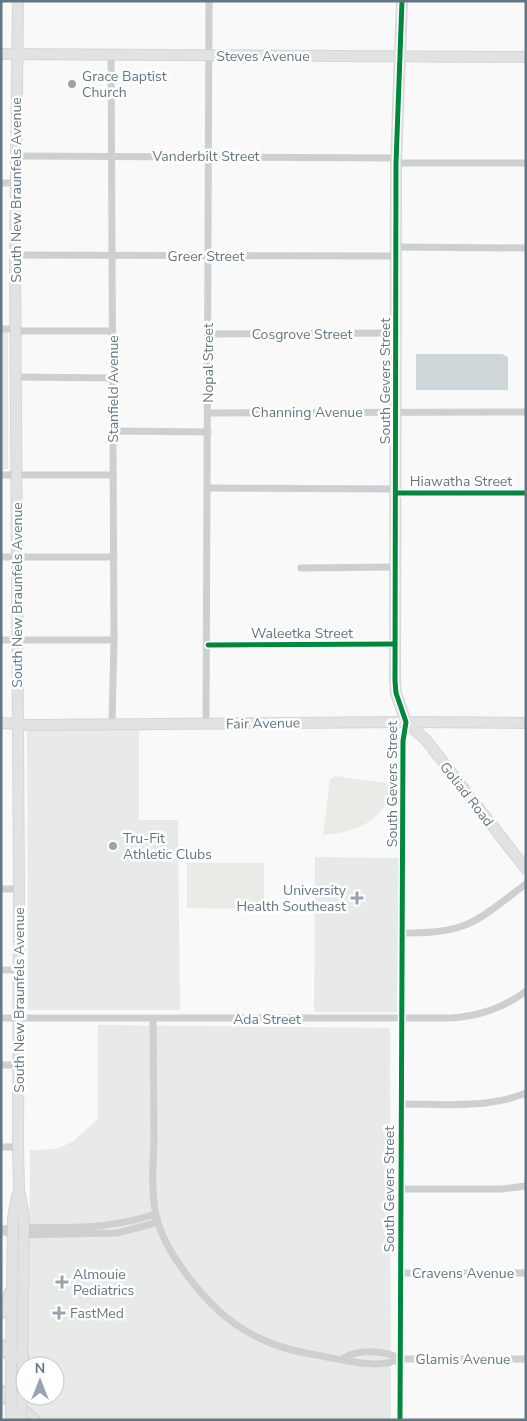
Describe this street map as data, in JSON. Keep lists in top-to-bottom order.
{
  "streets": {
    "main road": [
      "Steves Avenue",
      "South New Braunfels Avenue",
      "South Gevers Street",
      "Fair Avenue",
      "Goliad Road"
    ],
    "street": [
      "Vanderbilt Street",
      "Greer Street",
      "Cosgrove Street",
      "Nopal Street",
      "Stanfield Avenue",
      "Channing Avenue",
      "Hiawatha Street",
      "Waleetka Street",
      "Ada Street",
      "Cravens Avenue",
      "Glamis Avenue"
    ]
  },
  "crossings": [
    ["Steves Avenue", "South New Braunfels Avenue"],
    ["Steves Avenue", "Nopal Street"],
    ["Steves Avenue", "South Gevers Street"],
    ["Steves Avenue", "Stanfield Avenue"],
    ["Vanderbilt Street", "South New Braunfels Avenue"],
    ["Vanderbilt Street", "Nopal Street"],
    ["Vanderbilt Street", "South Gevers Street"],
    ["Vanderbilt Street", "Stanfield Avenue"],
    ["South New Braunfels Avenue", "Greer Street"],
    ["South New Braunfels Avenue", "Fair Avenue"],
    ["South New Braunfels Avenue", "Ada Street"],
    ["Greer Street", "Nopal Street"],
    ["Greer Street", "South Gevers Street"],
    ["Greer Street", "Stanfield Avenue"],
    ["Cosgrove Street", "Nopal Street"],
    ["Cosgrove Street", "South Gevers Street"],
    ["Nopal Street", "Channing Avenue"],
    ["Nopal Street", "Hiawatha Street"],
    ["Nopal Street", "Waleetka Street"],
    ["Nopal Street", "Fair Avenue"],
    ["South Gevers Street", "Channing Avenue"],
    ["South Gevers Street", "Hiawatha Street"],
    ["South Gevers Street", "Waleetka Street"],
    ["South Gevers Street", "Fair Avenue"],
    ["South Gevers Street", "Goliad Road"],
    ["South Gevers Street", "Ada Street"],
    ["South Gevers Street", "Cravens Avenue"],
    ["South Gevers Street", "Glamis Avenue"],
    ["Stanfield Avenue", "Fair Avenue"],
    ["Fair Avenue", "Goliad Road"],
    ["Ada Street", "Glamis Avenue"]
  ],
  "places": {
    "other": ["Grace Baptist Church", "Tru-Fit Athletic Clubs"],
    "health": ["University Health Southeast", "Almouie Pediatrics", "FastMed"]
  },
  "north": "top"
}
